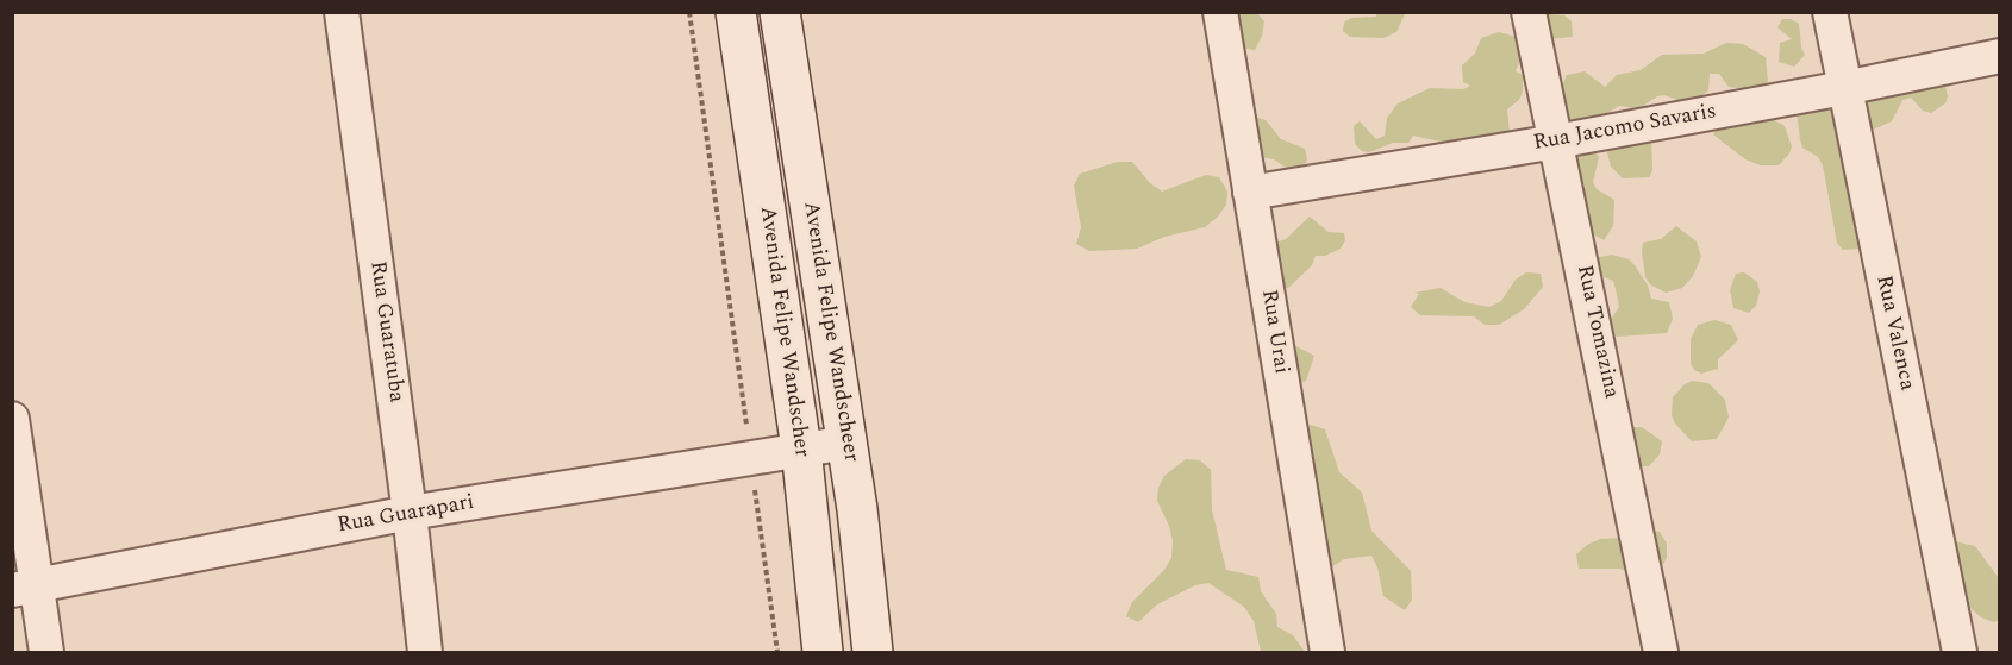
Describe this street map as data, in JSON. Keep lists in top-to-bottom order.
{
  "streets": {
    "main road": ["Avenida Felipe Wandscher", "Avenida Felipe Wandscheer"],
    "street": [
      "Rua Jacomo Savaris",
      "Rua Guaratuba",
      "Rua Urai",
      "Rua Tomazina",
      "Rua Valenca",
      "Rua Guarapari"
    ]
  },
  "crossings": [
    ["Rua Jacomo Savaris", "Rua Urai"],
    ["Rua Jacomo Savaris", "Rua Tomazina"],
    ["Rua Jacomo Savaris", "Rua Valenca"],
    ["Rua Guaratuba", "Rua Guarapari"],
    ["Avenida Felipe Wandscher", "Rua Guarapari"],
    ["Avenida Felipe Wandscheer", "Rua Guarapari"]
  ]
}
